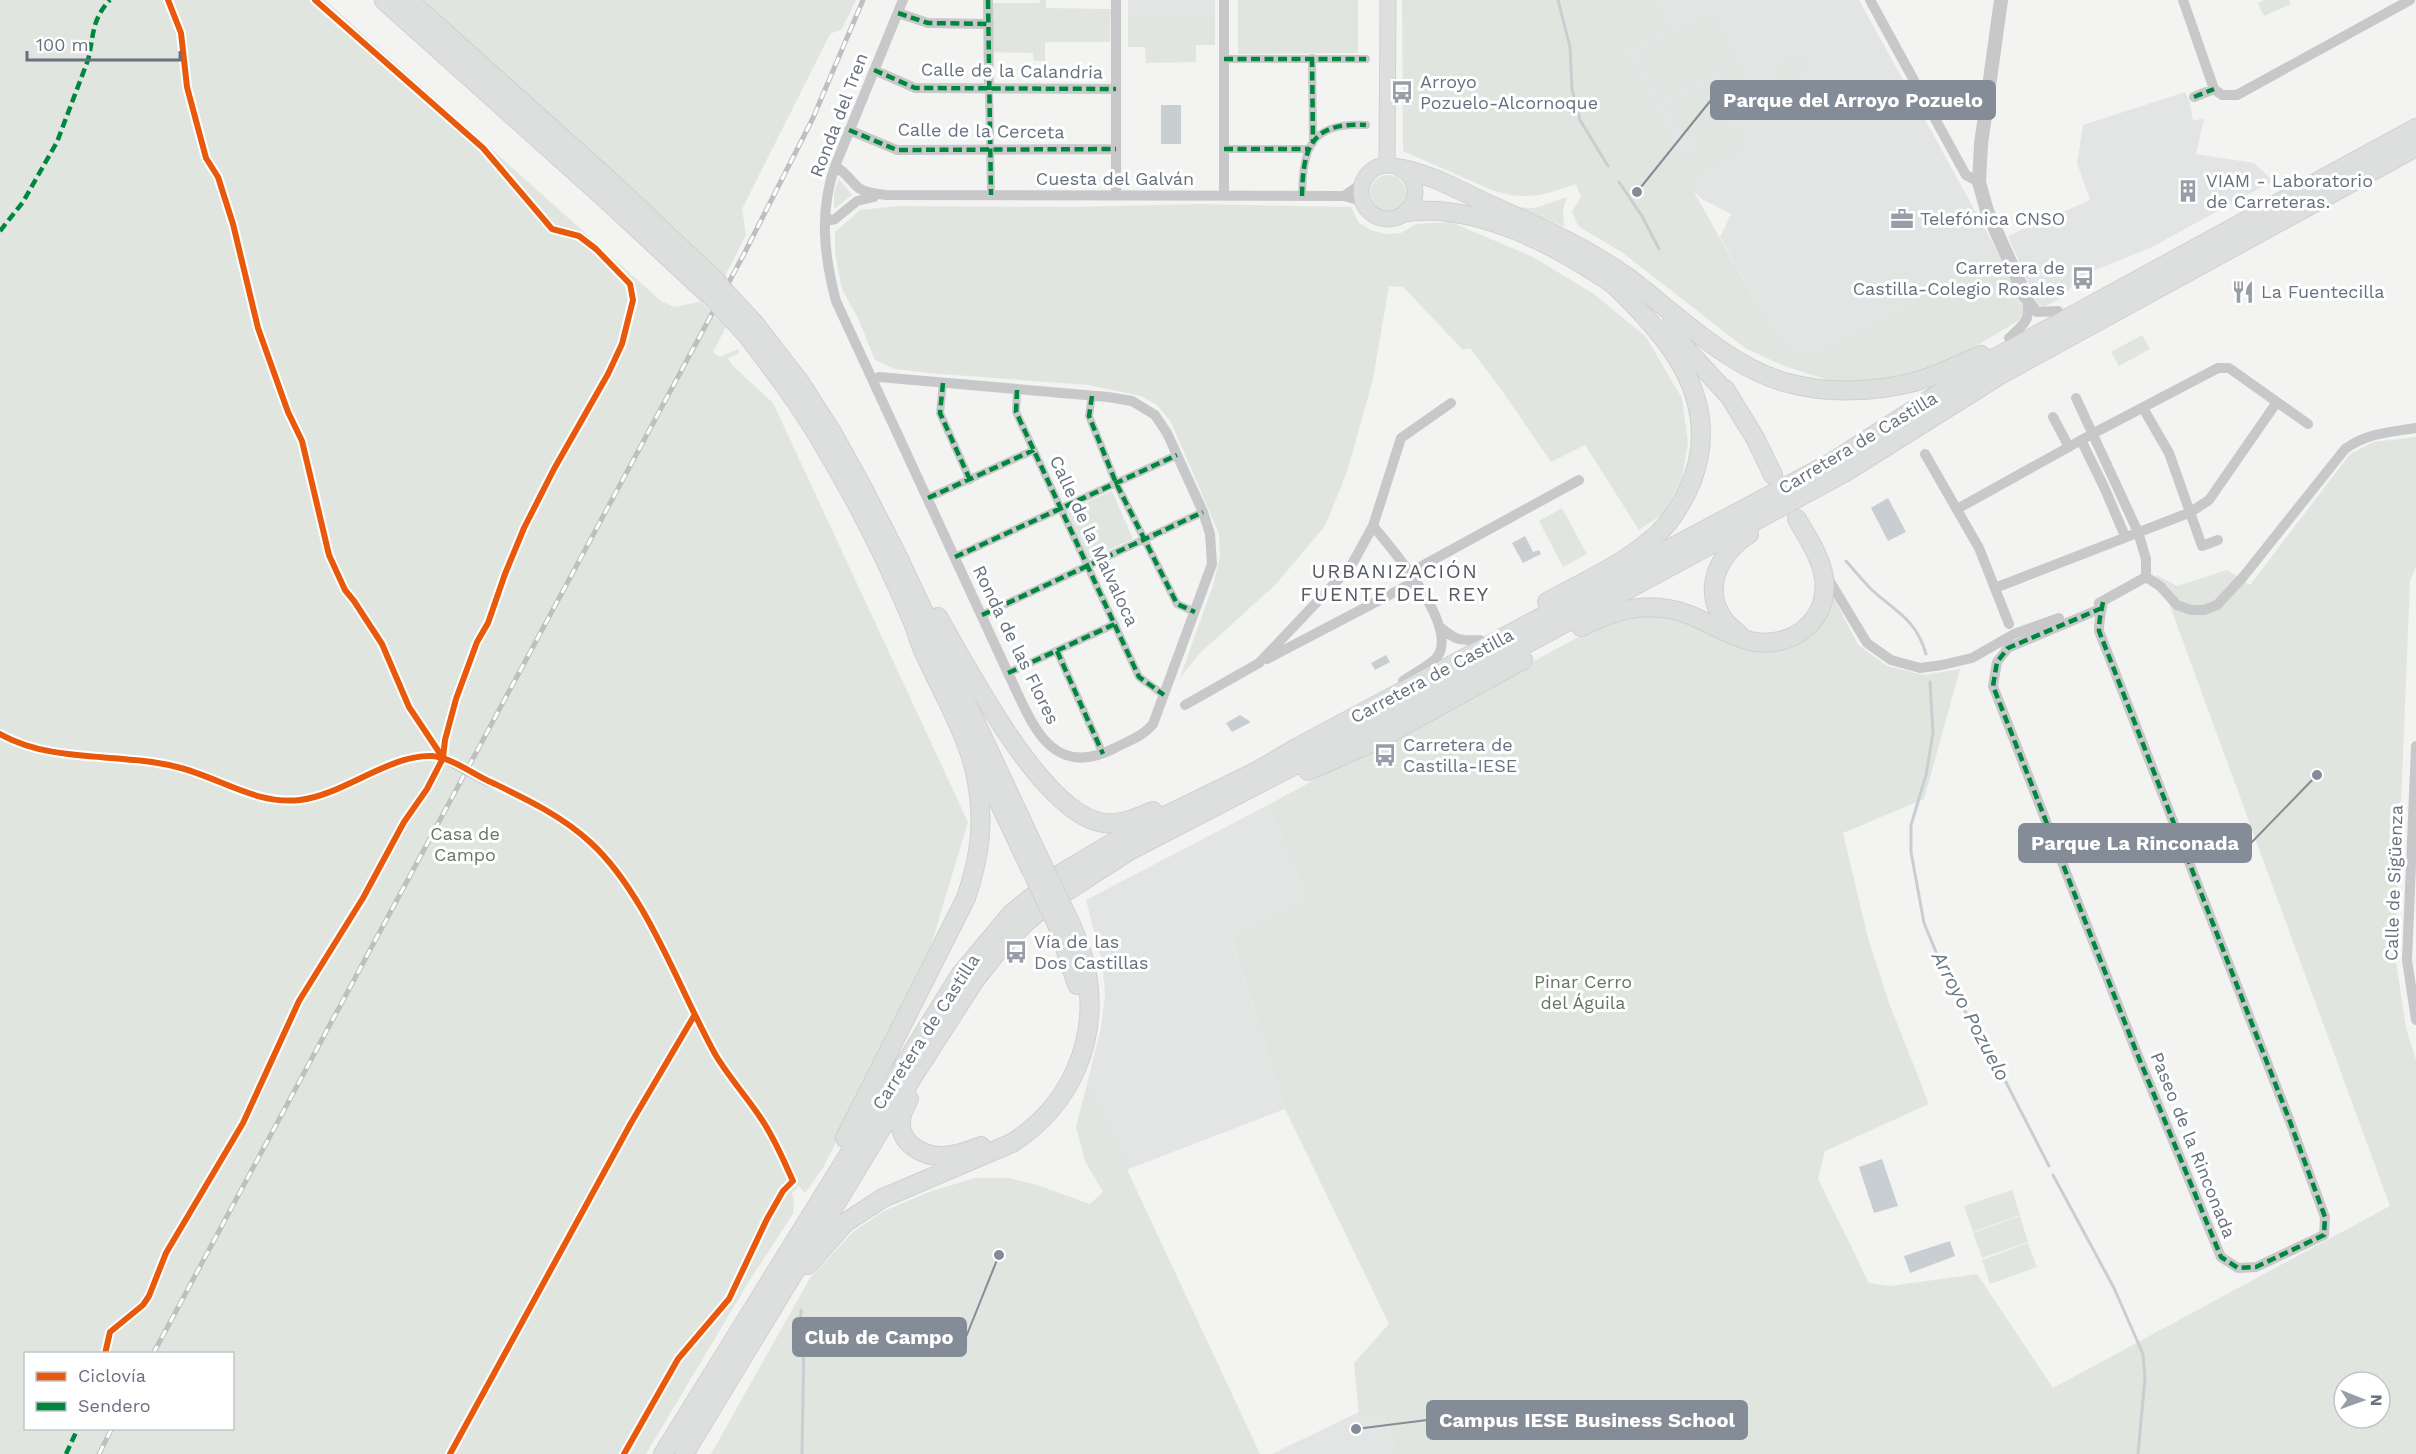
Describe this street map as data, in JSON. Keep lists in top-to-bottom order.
{
  "streets": {
    "highway": ["Carretera de Castilla"],
    "street": [
      "Calle de la Calandria",
      "Ronda del Tren",
      "Calle de la Cerceta",
      "Cuesta del Galván",
      "Calle de la Malvaloca",
      "Ronda de las Flores",
      "Calle de Sigüenza",
      "Paseo de la Rinconada"
    ]
  },
  "crossings": [
    ["Calle de la Calandria", "Ronda del Tren"],
    ["Ronda del Tren", "Calle de la Cerceta"],
    ["Ronda del Tren", "Cuesta del Galván"],
    ["Ronda del Tren", "Ronda de las Flores"],
    ["Calle de la Malvaloca", "Ronda de las Flores"]
  ],
  "districts": ["URBANIZACIÓN FUENTE DEL REY"],
  "water": ["Arroyo Pozuelo"],
  "parks": ["Casa de Campo", "Pinar Cerro del Águila"],
  "places": {
    "bus stop": [
      "Arroyo Pozuelo-Alcornoque",
      "Carretera de Castilla-Colegio Rosales",
      "Carretera de Castilla-IESE",
      "Vía de las Dos Castillas"
    ],
    "building": ["VIAM - Laboratorio de Carreteras."],
    "other": [
      "Parque del Arroyo Pozuelo",
      "Parque La Rinconada",
      "Club de Campo",
      "Campus IESE Business School"
    ],
    "office": ["Telefónica CNSO"],
    "restaurant": ["La Fuentecilla"]
  },
  "legend": ["Ciclovía", "Sendero"],
  "scale_bar": "100 m",
  "north": "right"
}
